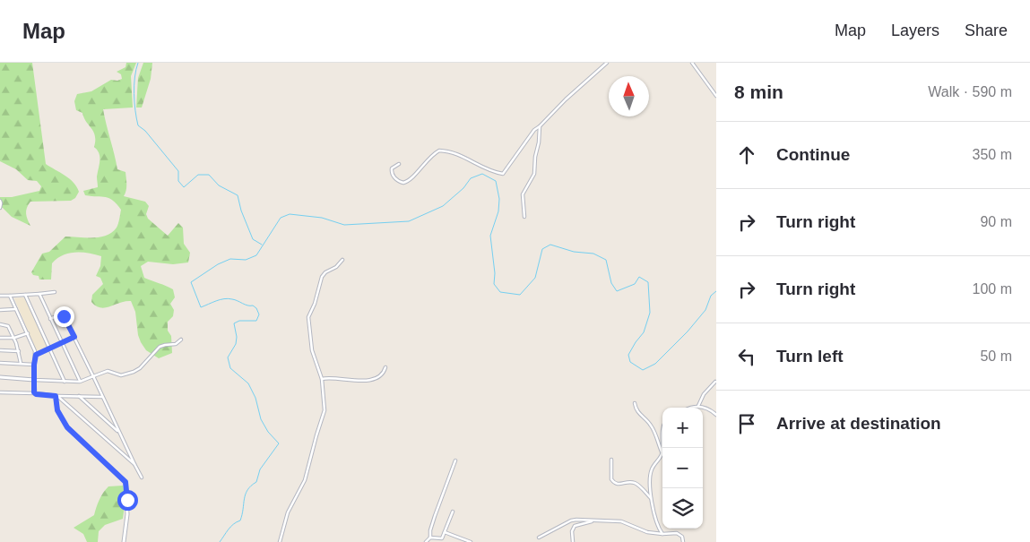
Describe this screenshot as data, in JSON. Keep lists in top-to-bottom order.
{
  "north": "top",
  "page": {
    "header": "Map",
    "nav": ["Map", "Layers", "Share"],
    "heading": ["8 min", "Walk · 590 m"],
    "list": [
      ["Continue", "350 m"],
      ["Turn right", "90 m"],
      ["Turn right", "100 m"],
      ["Turn left", "50 m"],
      "Arrive at destination"
    ],
    "map_buttons": ["+", "−"]
  }
}
